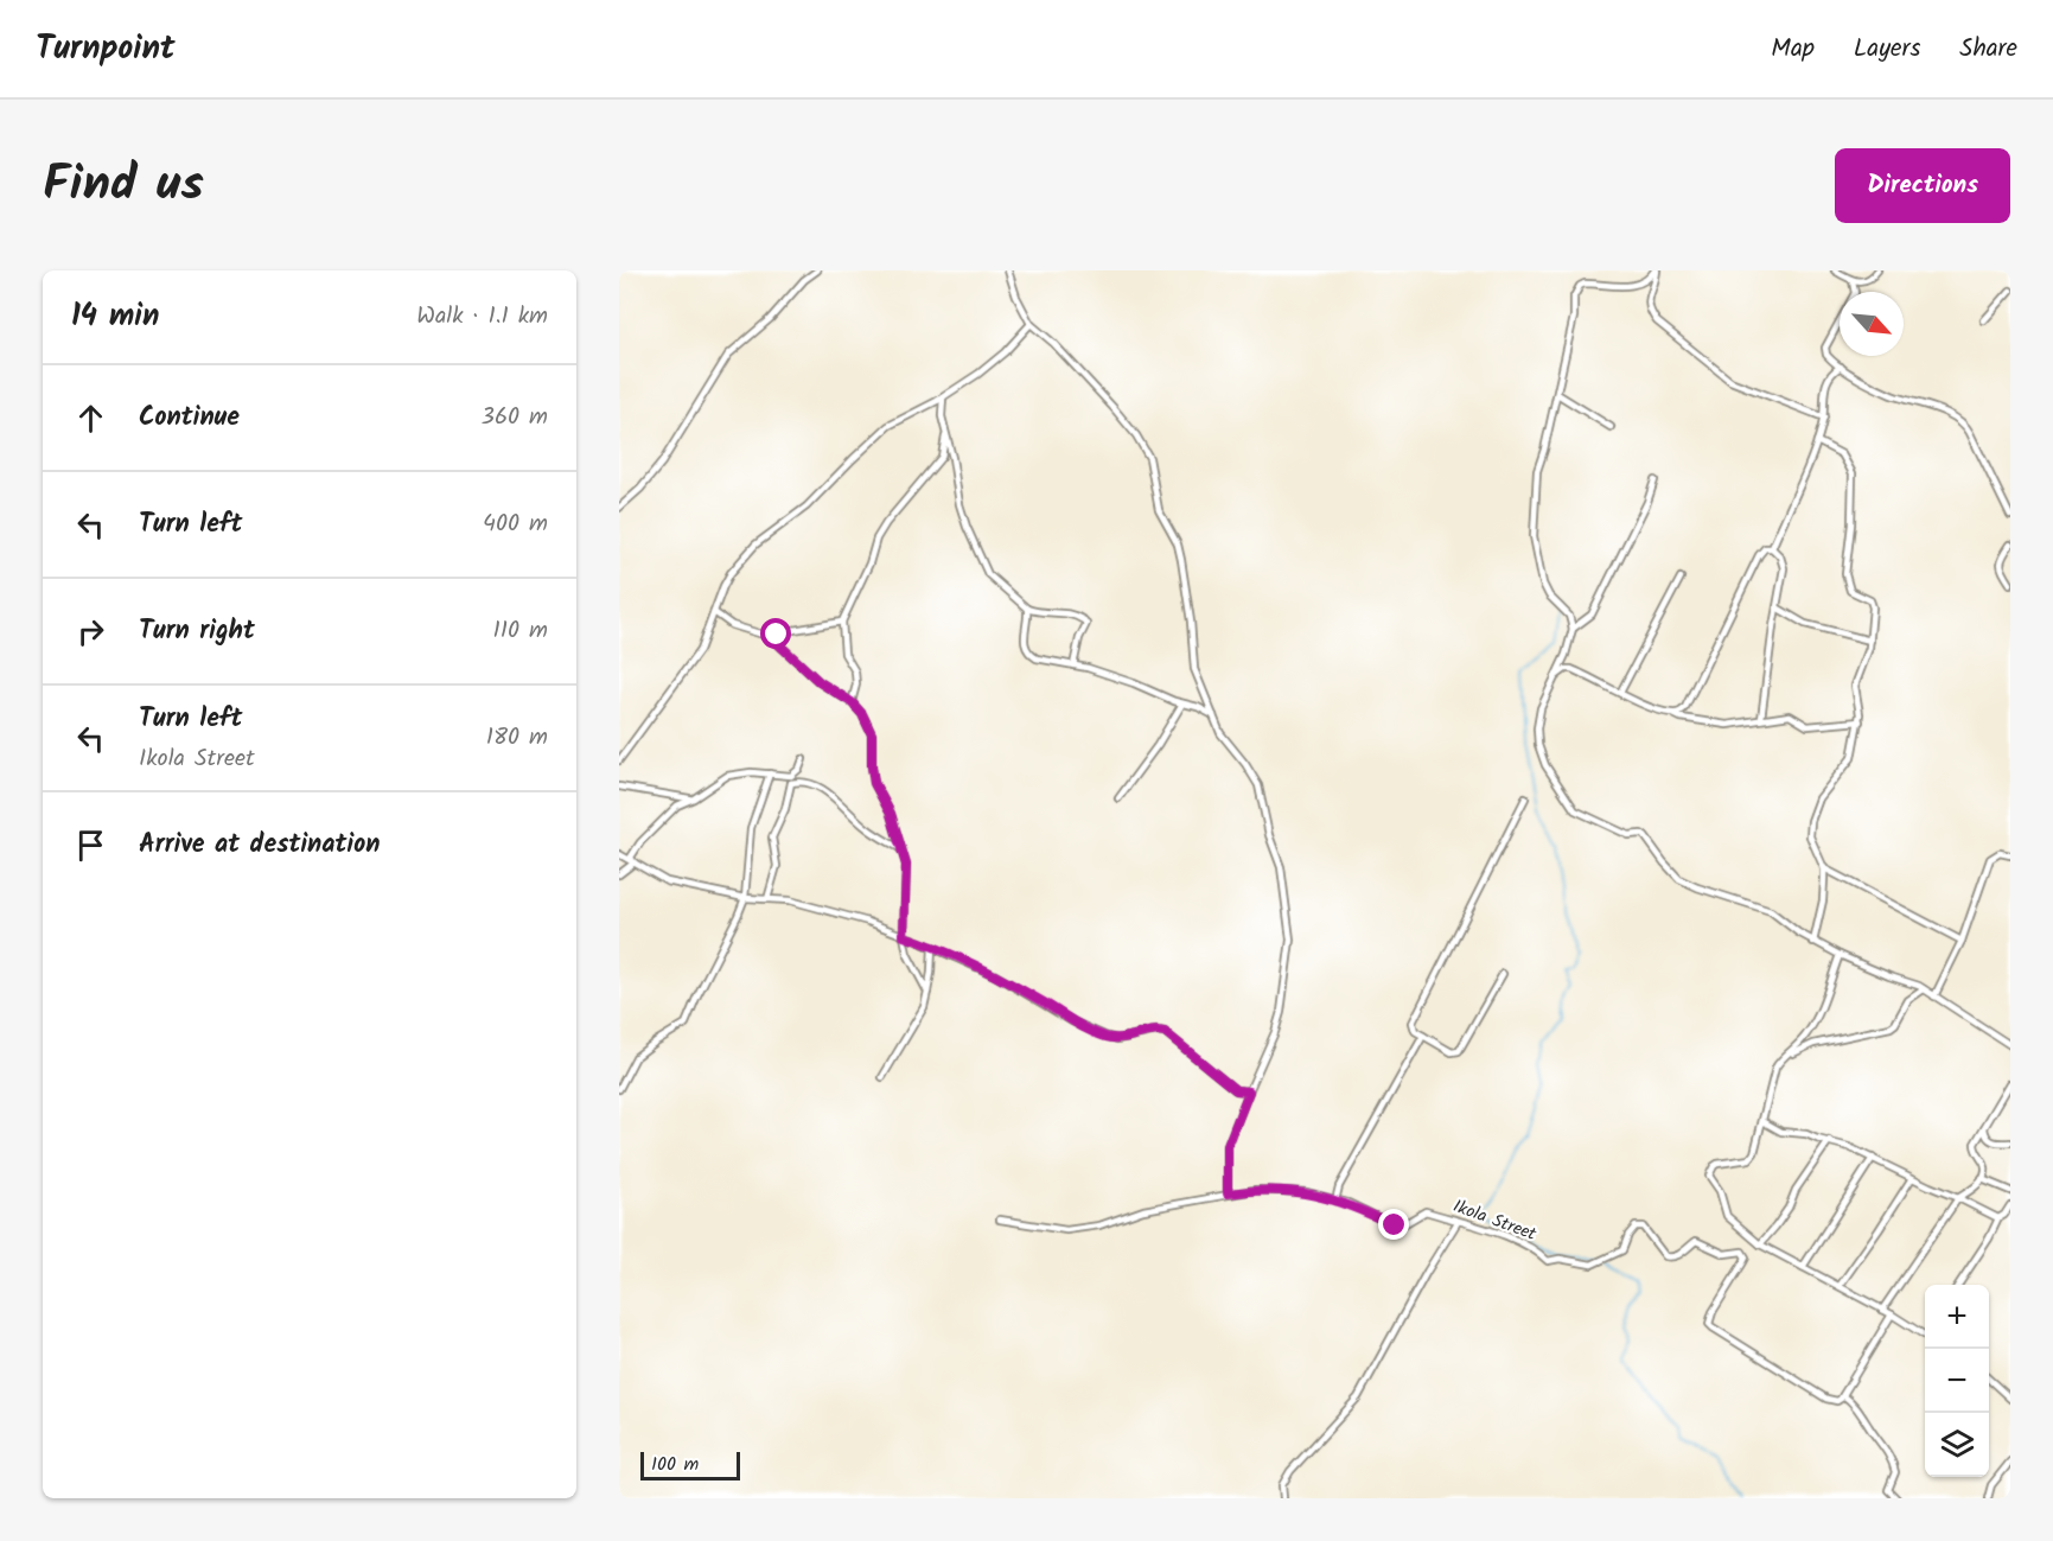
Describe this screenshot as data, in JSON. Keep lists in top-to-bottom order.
{
  "streets": {
    "street": ["Ikola Street"]
  },
  "scale_bar": "100 m",
  "north": "bottom right",
  "page": {
    "header": "Turnpoint",
    "nav": ["Map", "Layers", "Share"],
    "title": "Find us",
    "buttons": "Directions",
    "heading": ["14 min", "Walk · 1.1 km"],
    "list": [
      ["Continue", "360 m"],
      ["Turn left", "400 m"],
      ["Turn right", "110 m"],
      ["Turn left", "Ikola Street", "180 m"],
      "Arrive at destination"
    ],
    "map_buttons": ["+", "−"],
    "scale": "100 m"
  }
}
